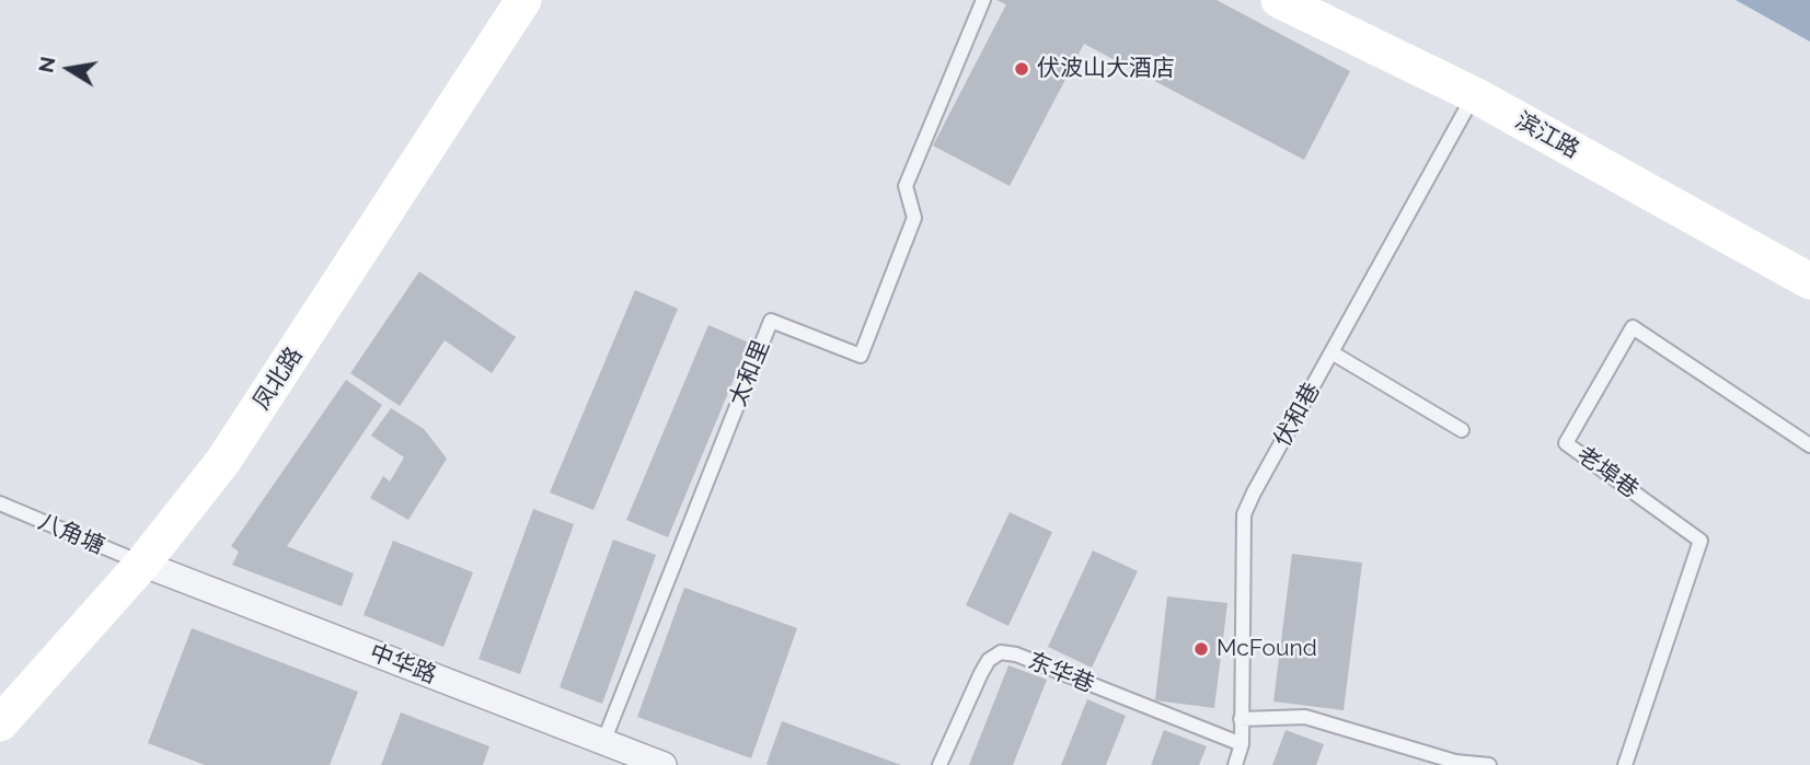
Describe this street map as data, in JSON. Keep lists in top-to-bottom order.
{
  "streets": {
    "main road": ["滨江路", "凤北路"],
    "street": ["中华路"],
    "lane": [
      "太和里",
      "伏和巷",
      "老埠巷",
      "八角塘",
      "东华巷"
    ]
  },
  "crossings": [
    ["滨江路", "伏和巷"],
    ["太和里", "中华路"],
    ["凤北路", "八角塘"],
    ["凤北路", "中华路"],
    ["伏和巷", "东华巷"],
    ["八角塘", "中华路"]
  ],
  "places": ["伏波山大酒店", "McFound"],
  "north": "left"
}
